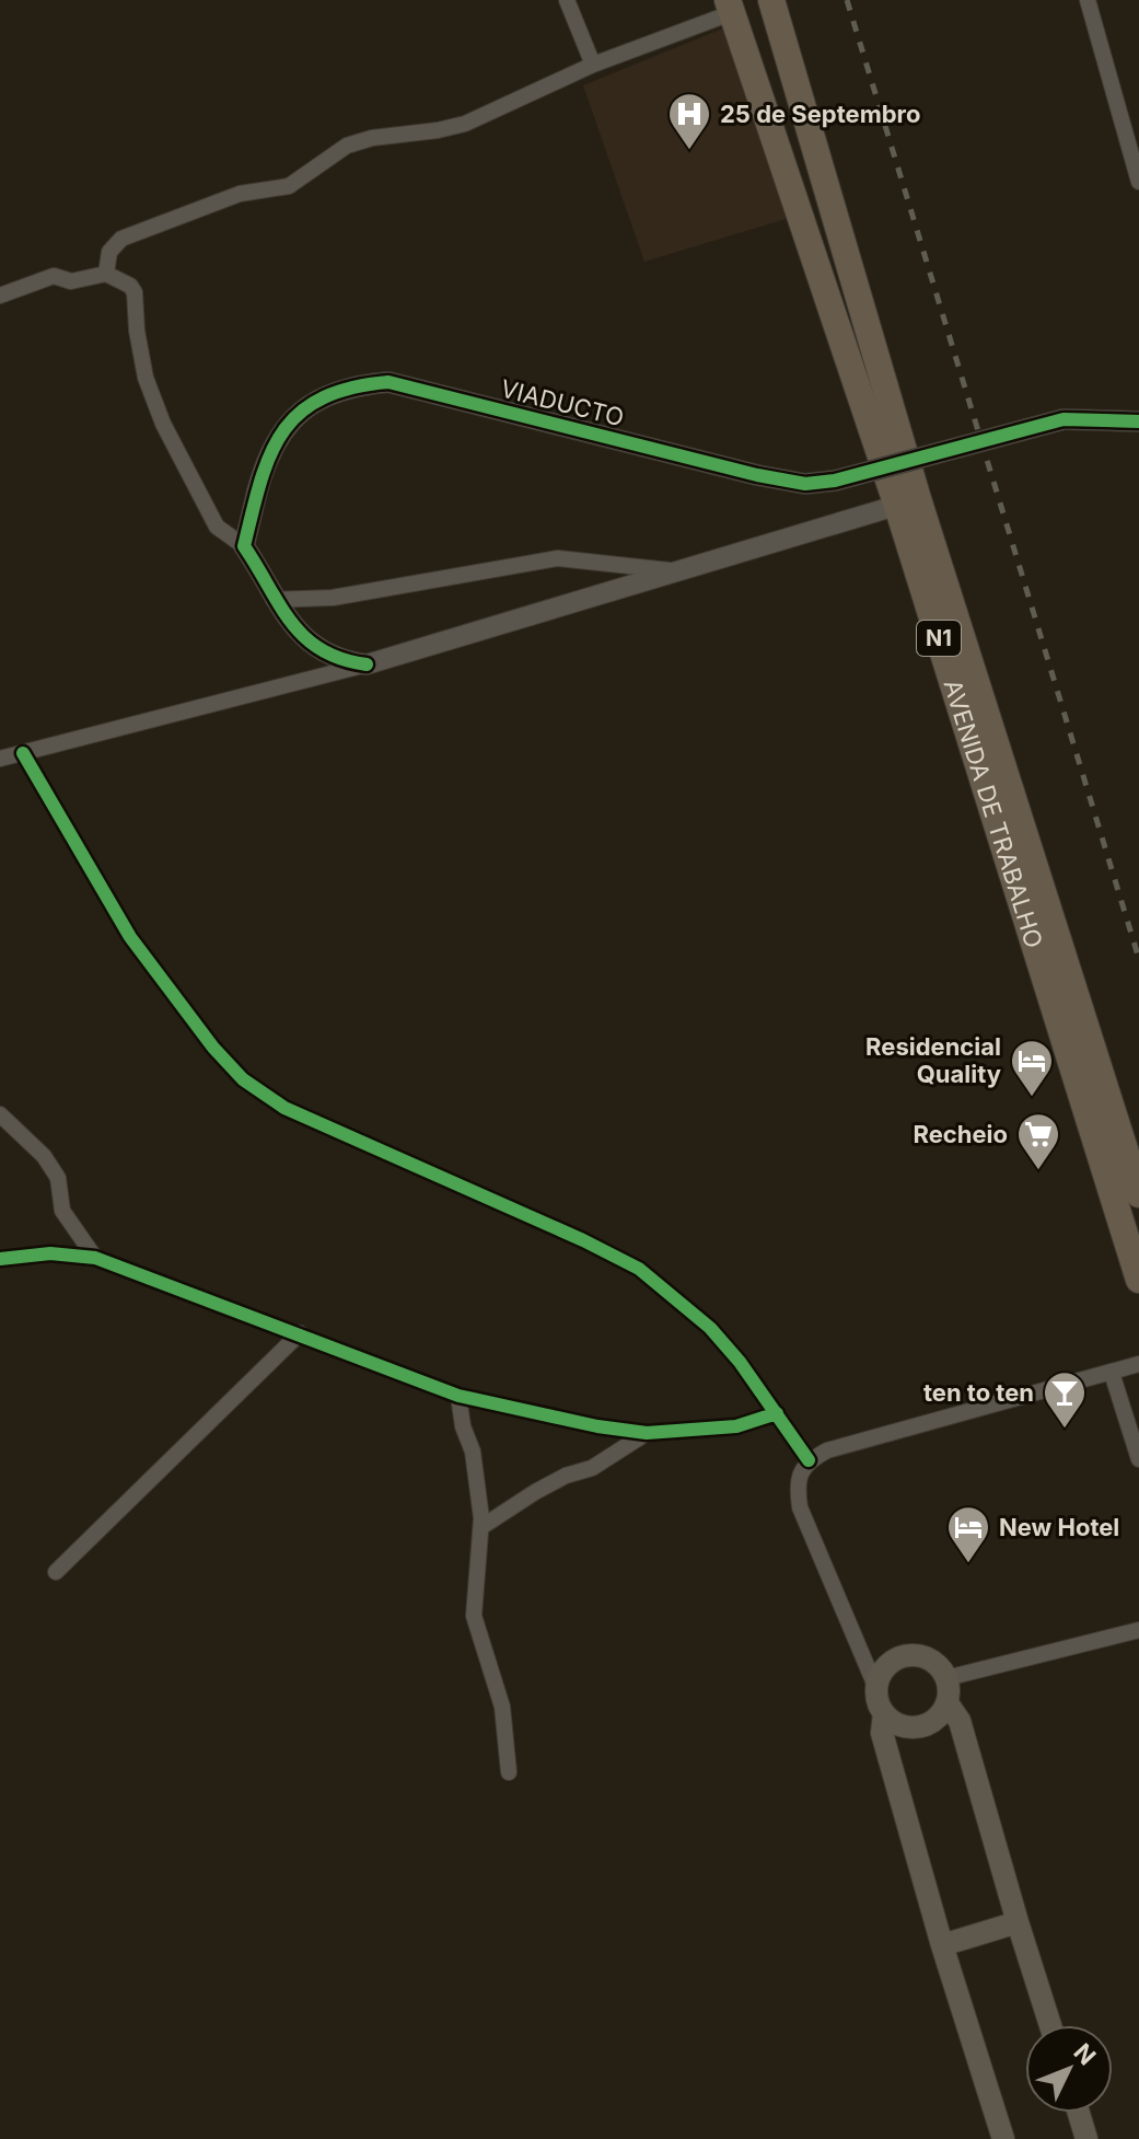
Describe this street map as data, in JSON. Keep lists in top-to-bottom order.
{
  "streets": {
    "highway": ["N1", "AVENIDA DE TRABALHO"],
    "street": ["VIADUCTO"]
  },
  "places": {
    "hospital": ["25 de Septembro"],
    "hotel": ["Residencial Quality", "New Hotel"],
    "supermarket": ["Recheio"],
    "bar": ["ten to ten"]
  },
  "north": "top right"
}
